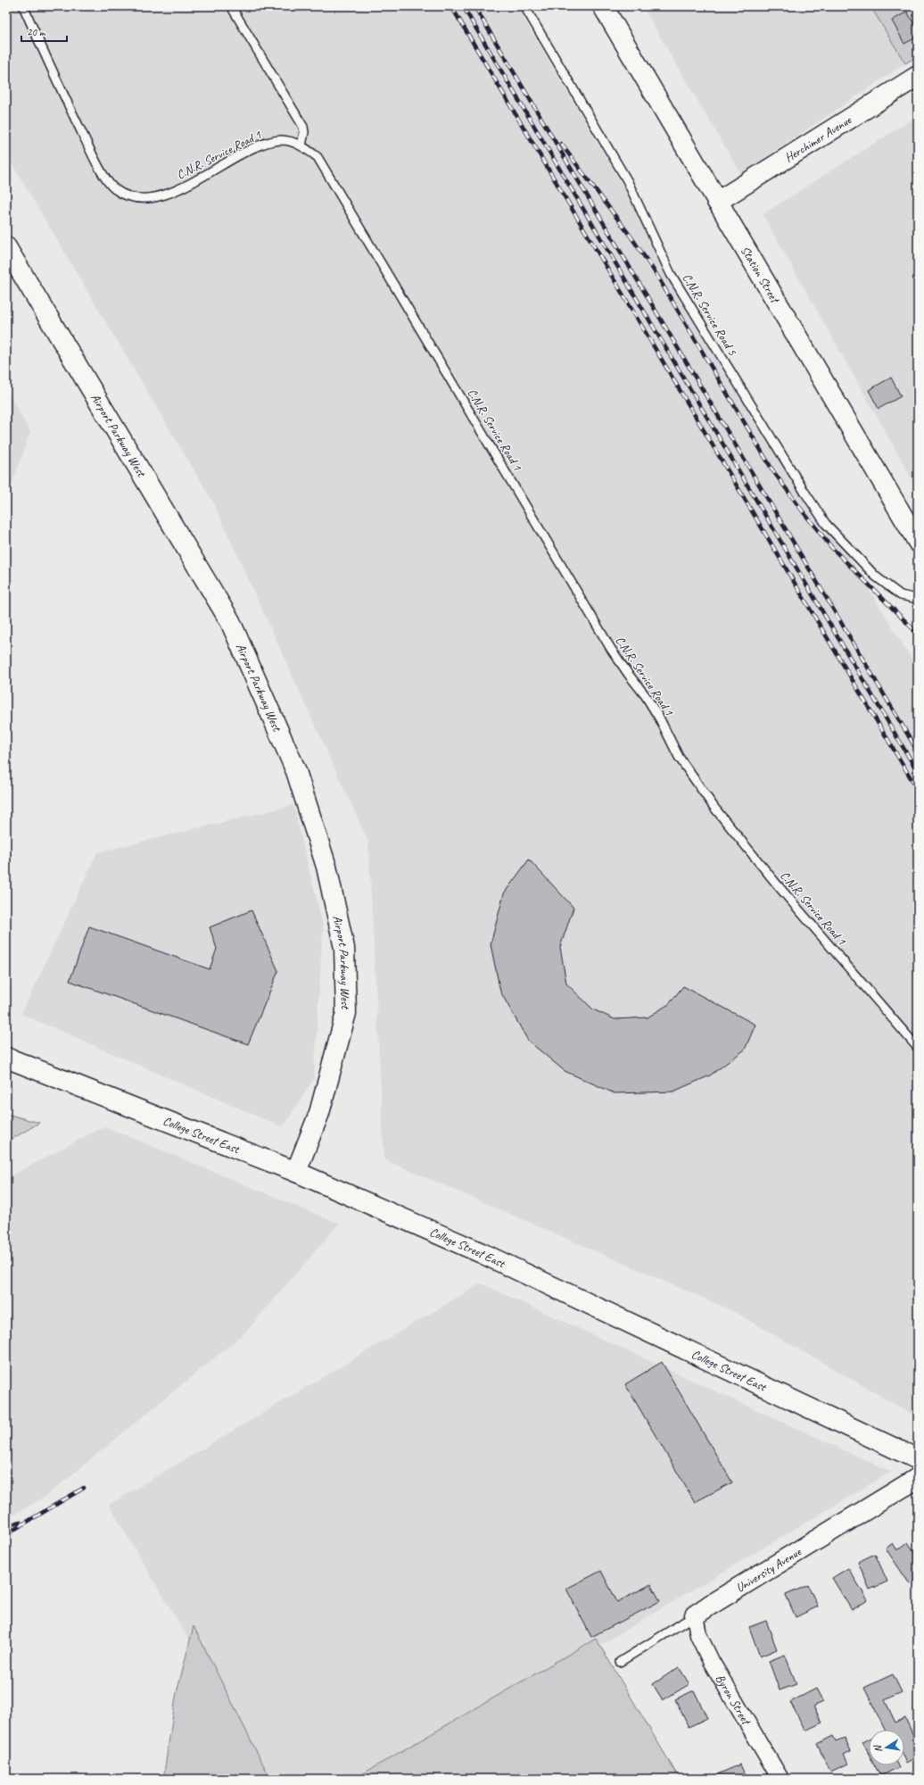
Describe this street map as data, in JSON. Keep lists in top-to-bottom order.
{
  "streets": {
    "main road": [
      "Herchimer Avenue",
      "Station Street",
      "Airport Parkway West",
      "College Street East",
      "University Avenue"
    ],
    "street": ["Byron Street"],
    "lane": ["C.N.R. Service Road 1", "C.N.R. Service Road 5"]
  },
  "crossings": [
    ["Herchimer Avenue", "Station Street"],
    ["Airport Parkway West", "College Street East"],
    ["University Avenue", "Byron Street"]
  ],
  "scale_bar": "20 m",
  "north": "left"
}
